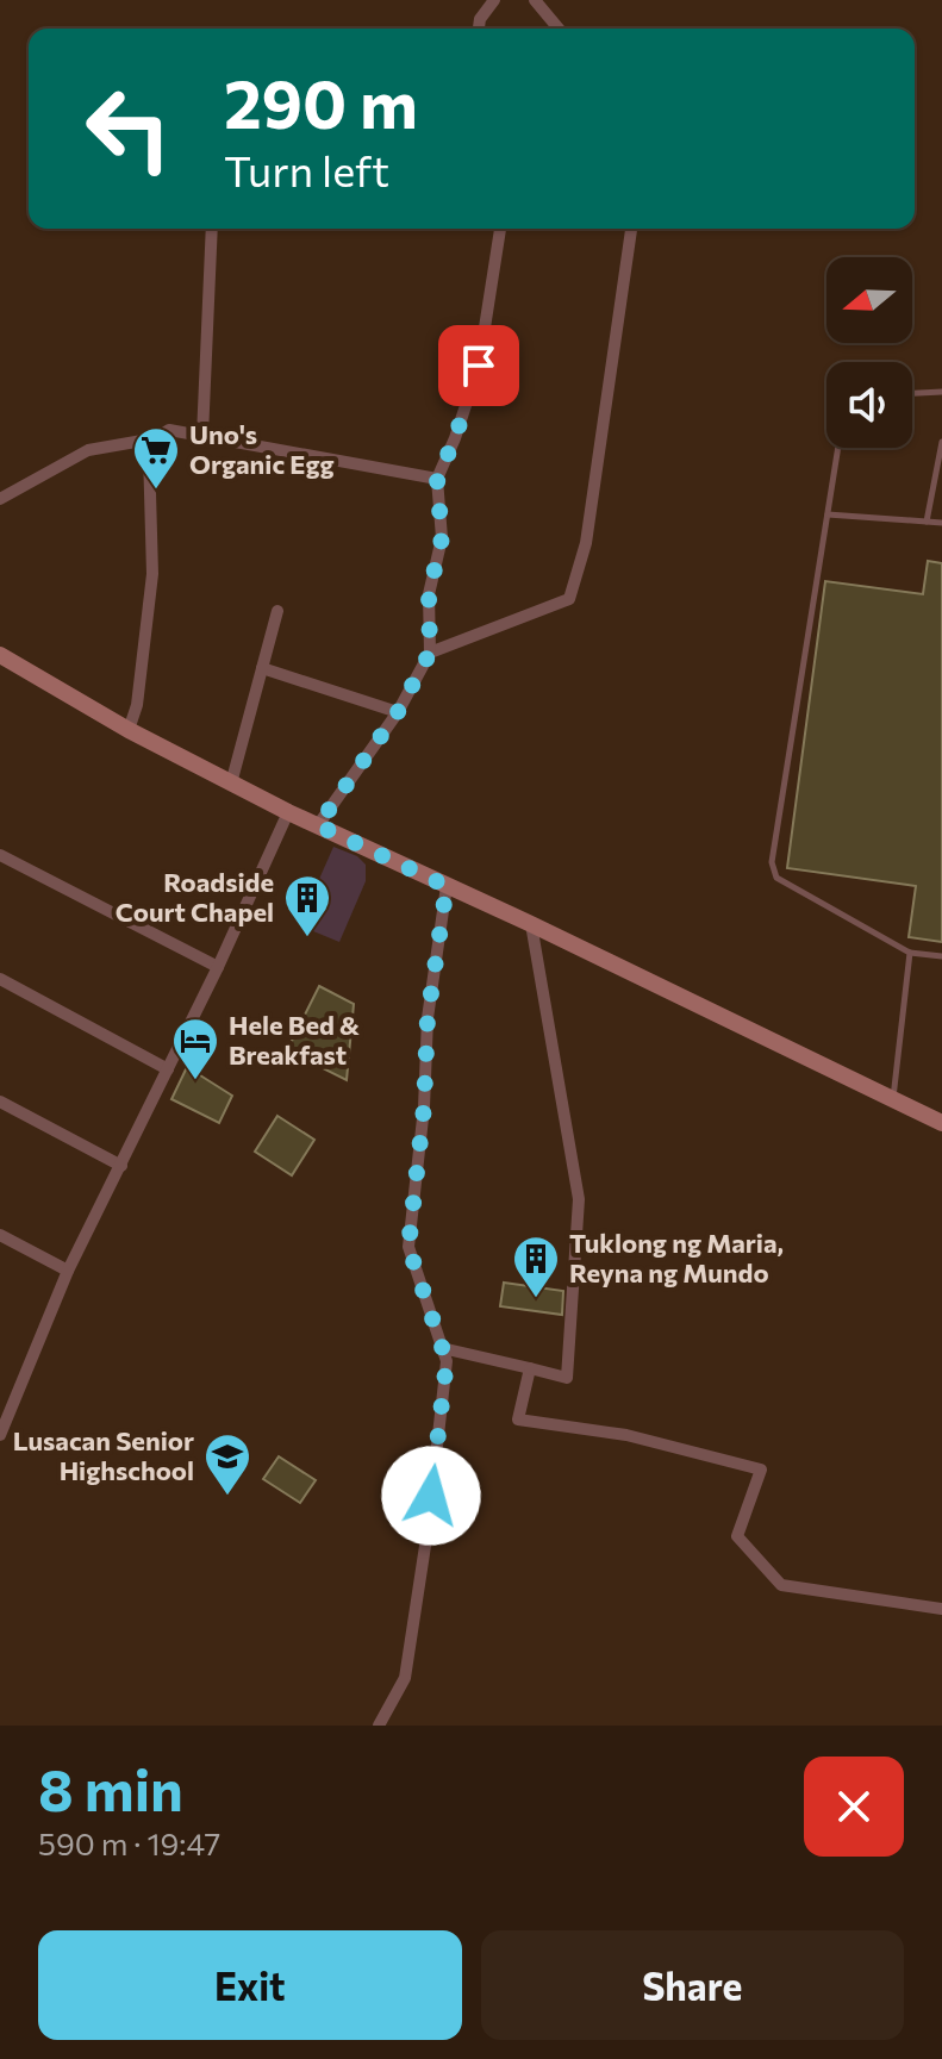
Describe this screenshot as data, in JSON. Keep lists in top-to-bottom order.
{
  "places": {
    "supermarket": ["Uno's Organic Egg"],
    "building": ["Roadside Court Chapel", "Tuklong ng Maria, Reyna ng Mundo"],
    "hotel": ["Hele Bed & Breakfast"],
    "school or university": ["Lusacan Senior Highschool"]
  },
  "north": "left",
  "page": {
    "turn": ["290 m", "Turn left"],
    "heading": ["8 min", "590 m · 19:47"],
    "buttons": ["Exit", "Share"]
  }
}
